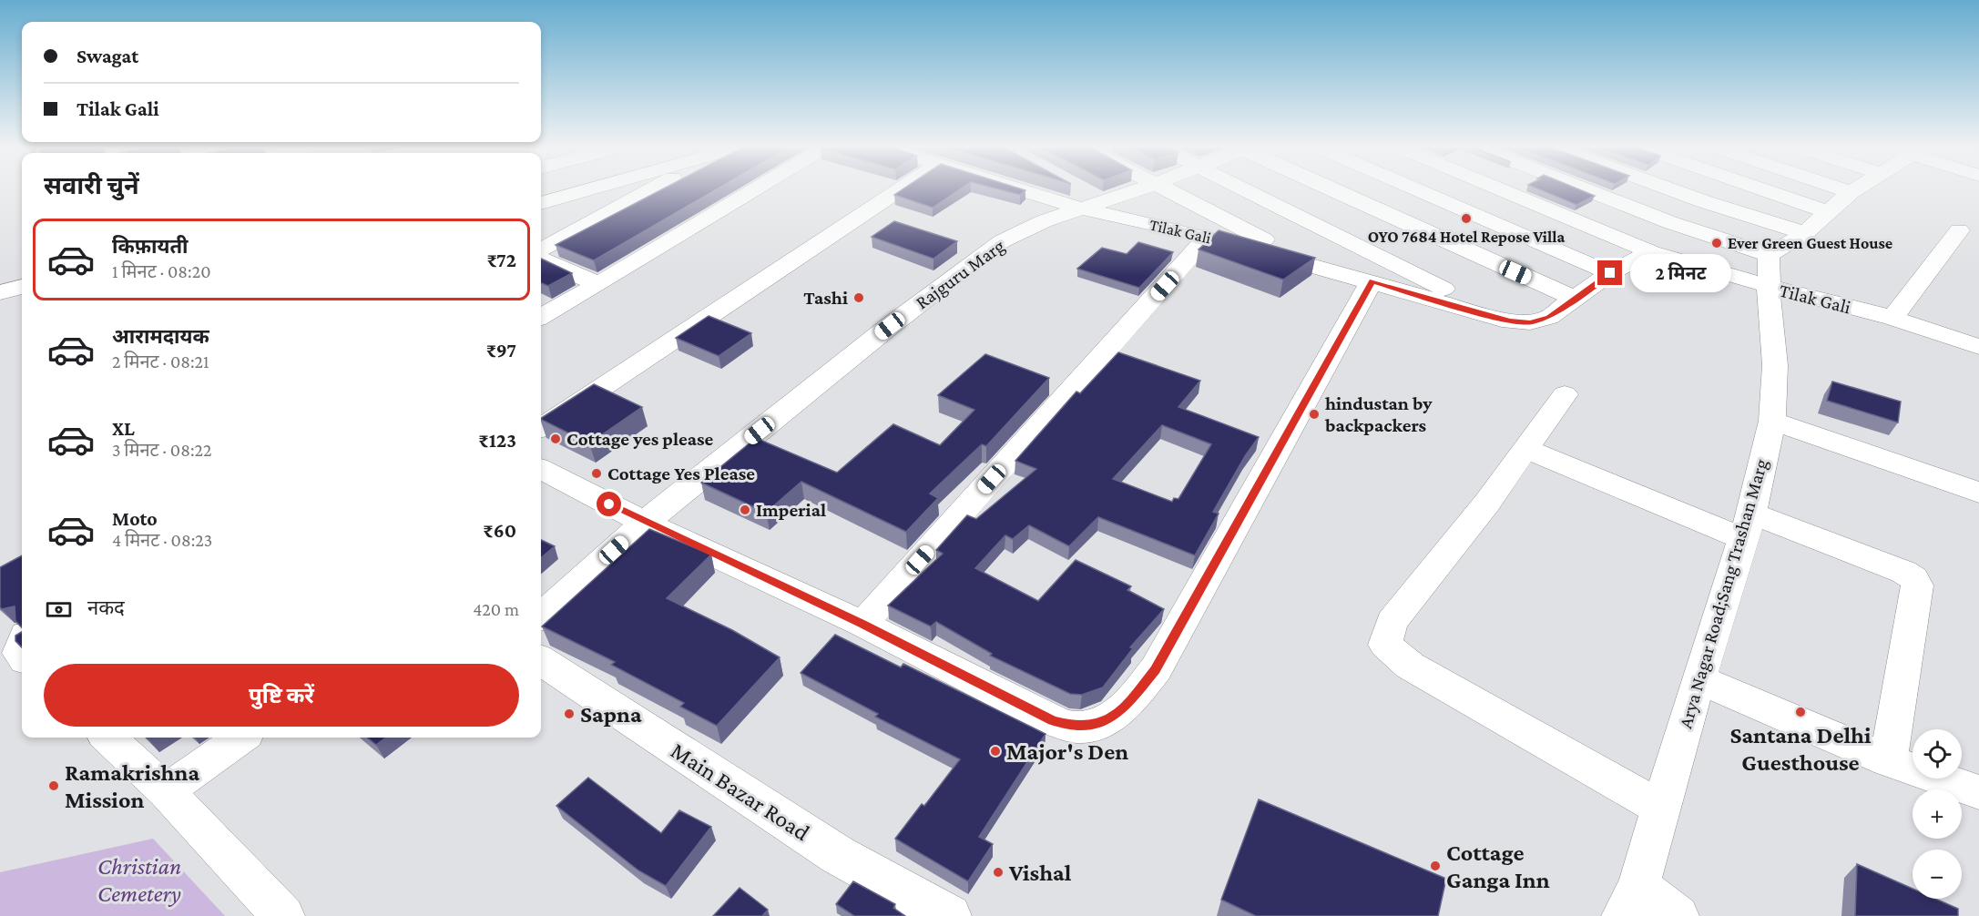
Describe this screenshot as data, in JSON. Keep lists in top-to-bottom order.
{
  "streets": {
    "street": [
      "Tilak Gali",
      "Rajguru Marg",
      "Arya Nagar Road;Sang Trashan Marg",
      "Main Bazar Road"
    ]
  },
  "crossings": [
    ["Tilak Gali", "Rajguru Marg"],
    ["Tilak Gali", "Arya Nagar Road;Sang Trashan Marg"]
  ],
  "parks": ["Christian Cemetery"],
  "places": [
    "OYO 7684 Hotel Repose Villa",
    "Ever Green Guest House",
    "Tashi",
    "hindustan by backpackers",
    "Cottage yes please",
    "Cottage Yes Please",
    "Imperial",
    "Santana Delhi Guesthouse",
    "Sapna",
    "Major's Den",
    "Ramakrishna Mission",
    "Cottage Ganga Inn",
    "Vishal"
  ],
  "page": {
    "banner": ["Swagat", "Tilak Gali"],
    "heading": "सवारी चुनें",
    "list": [
      {
        "name": "किफ़ायती",
        "note": "1 मिनट · 08:20",
        "value": "₹72"
      },
      {
        "name": "आरामदायक",
        "note": "2 मिनट · 08:21",
        "value": "₹97"
      },
      {
        "name": "XL",
        "note": "3 मिनट · 08:22",
        "value": "₹123"
      },
      {
        "name": "Moto",
        "note": "4 मिनट · 08:23",
        "value": "₹60"
      }
    ],
    "bubble": "2 मिनट",
    "pay": ["नकद", "420 m"],
    "buttons": "पुष्टि करें",
    "map_buttons": ["+", "−"]
  }
}
